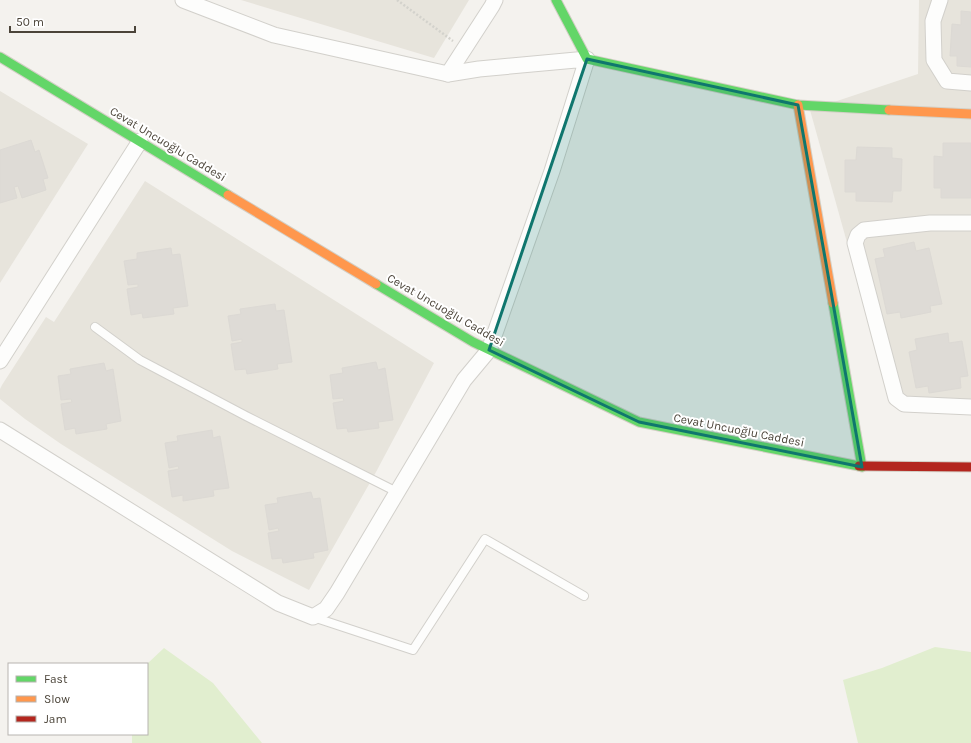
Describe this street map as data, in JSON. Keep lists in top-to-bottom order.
{
  "streets": {
    "street": ["Cevat Uncuoğlu Caddesi"]
  },
  "legend": ["Fast", "Slow", "Jam"],
  "scale_bar": "50 m"
}
